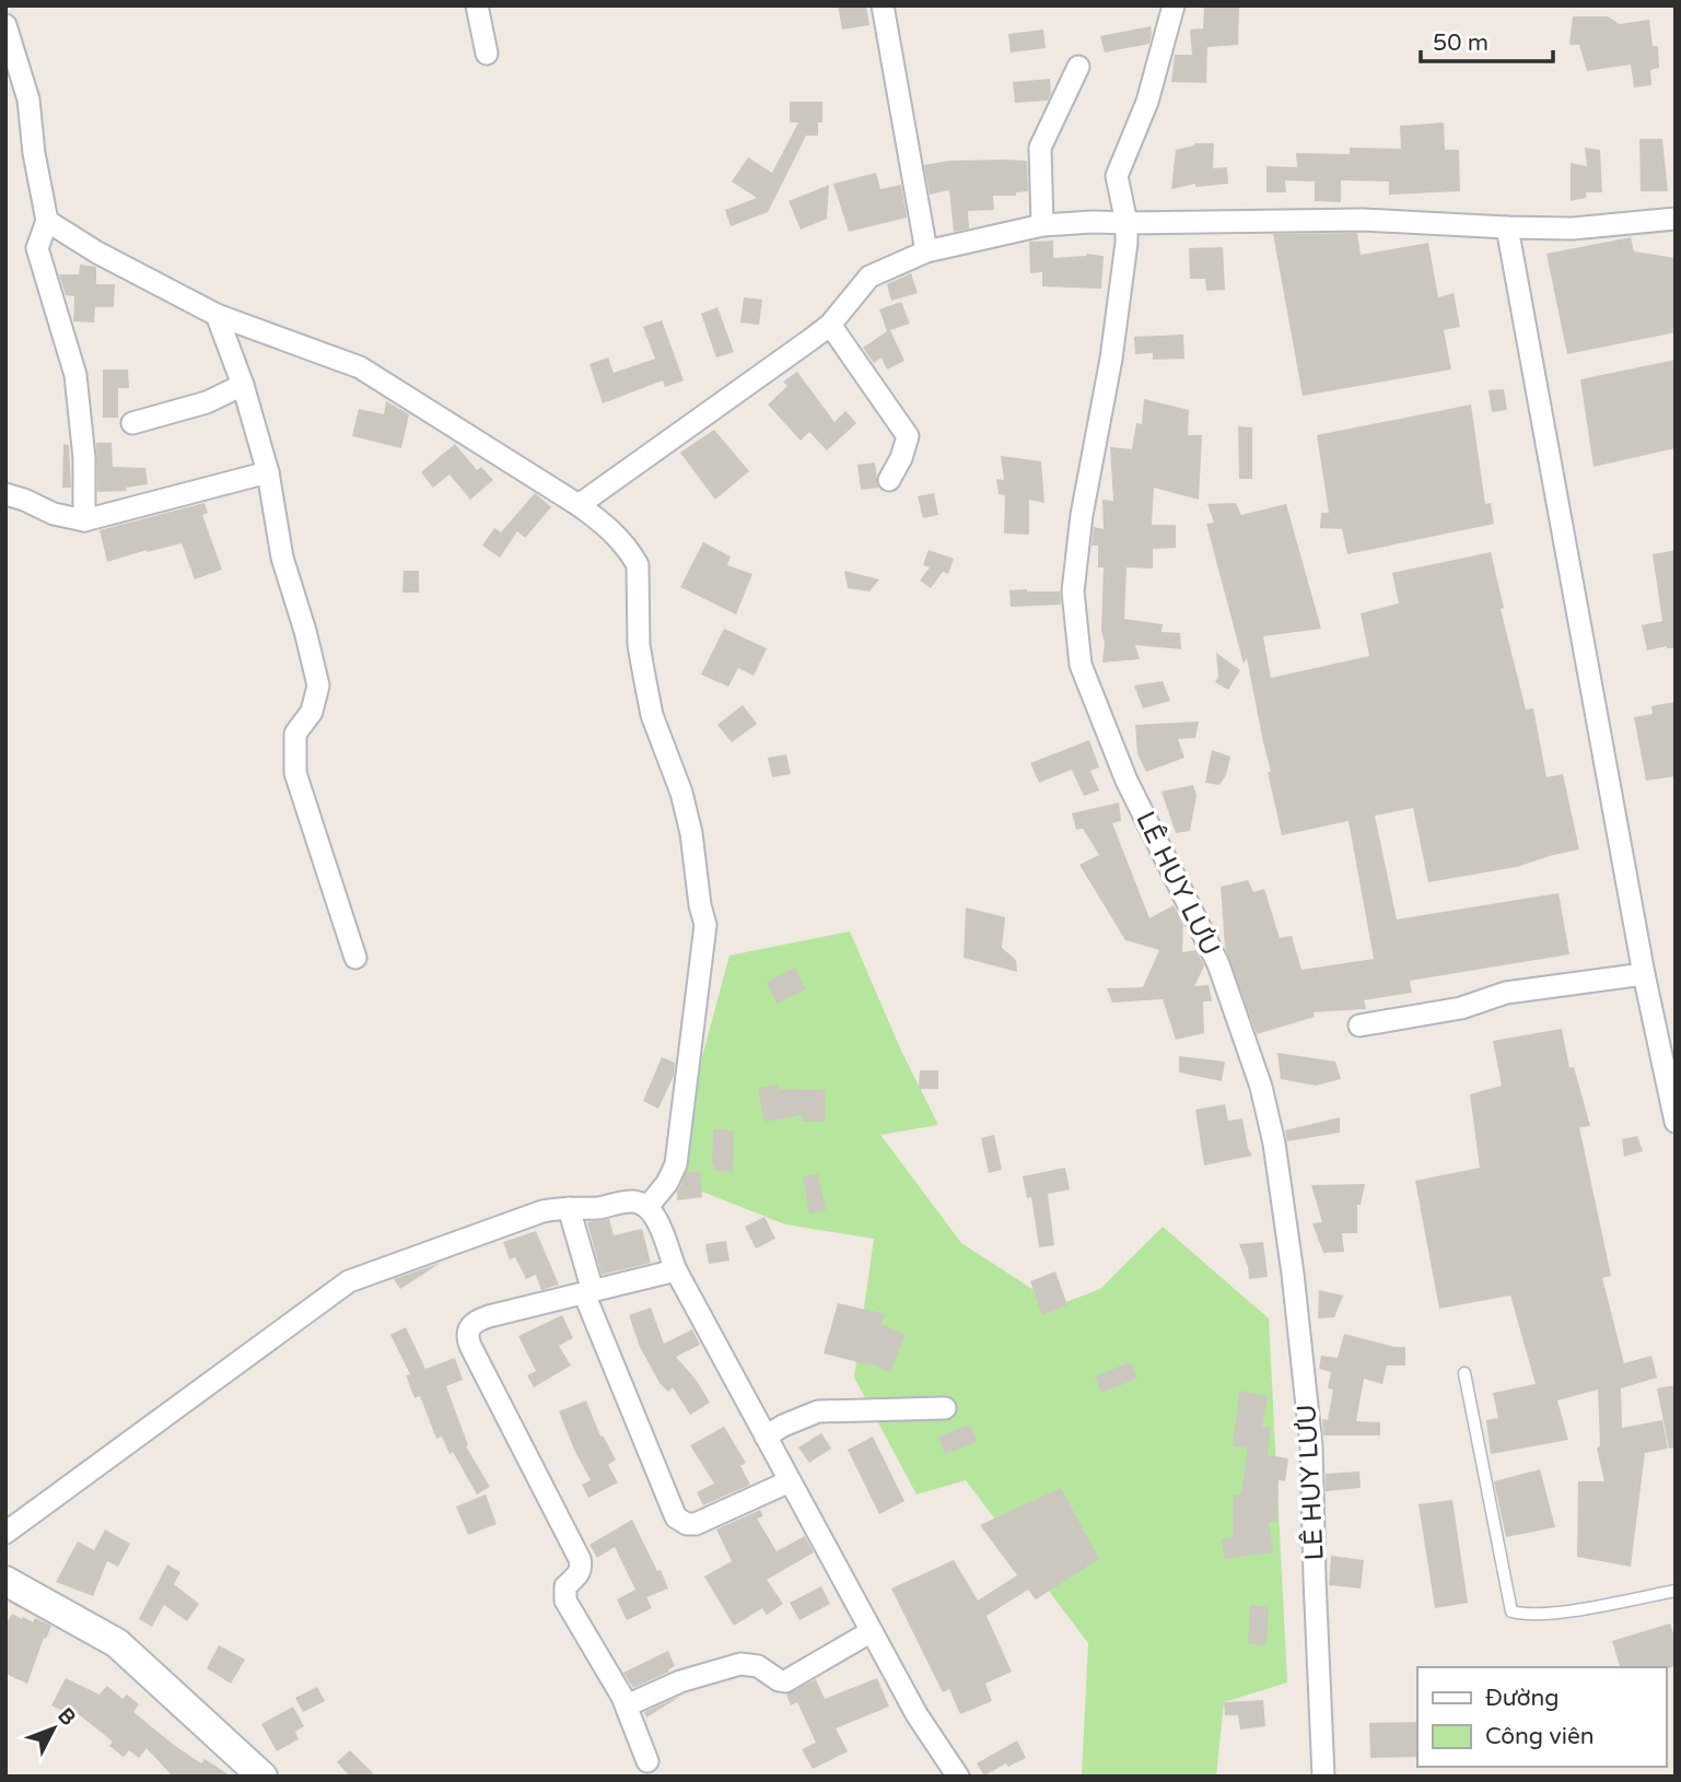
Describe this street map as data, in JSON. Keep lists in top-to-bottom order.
{
  "streets": {
    "street": ["LÊ HUY LƯU"]
  },
  "legend": ["Đường", "Công viên"],
  "scale_bar": "50 m",
  "north": "top right"
}
